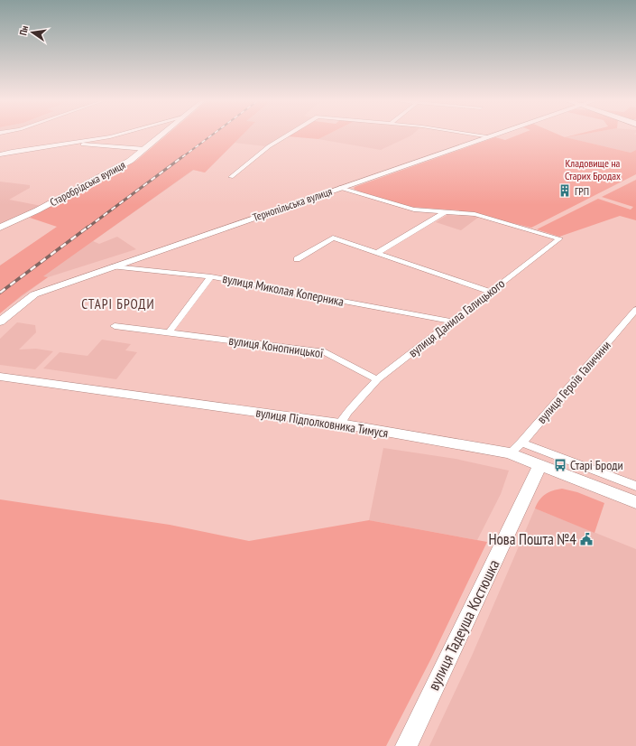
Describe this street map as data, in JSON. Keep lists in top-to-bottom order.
{
  "streets": {
    "main road": [
      "Старобрідська вулиця",
      "Тернопільська вулиця",
      "вулиця Підполковника Тимуся",
      "вулиця Тадеуша Костюшка"
    ],
    "street": [
      "вулиця Миколая Коперника",
      "вулиця Данила Галицького",
      "вулиця Конопницької",
      "вулиця Героїв Галичини"
    ]
  },
  "crossings": [
    ["Тернопільська вулиця", "вулиця Миколая Коперника"],
    ["вулиця Миколая Коперника", "вулиця Данила Галицького"],
    ["вулиця Данила Галицького", "вулиця Конопницької"],
    ["вулиця Данила Галицького", "вулиця Підполковника Тимуся"],
    ["вулиця Героїв Галичини", "вулиця Підполковника Тимуся"],
    ["вулиця Підполковника Тимуся", "вулиця Тадеуша Костюшка"]
  ],
  "districts": ["СТАРІ БРОДИ"],
  "parks": ["Кладовище на Старих Бродах"],
  "places": {
    "building": ["ГРП"],
    "bus stop": ["Старі Броди"],
    "public building": ["Нова Пошта №4"]
  },
  "north": "left"
}
